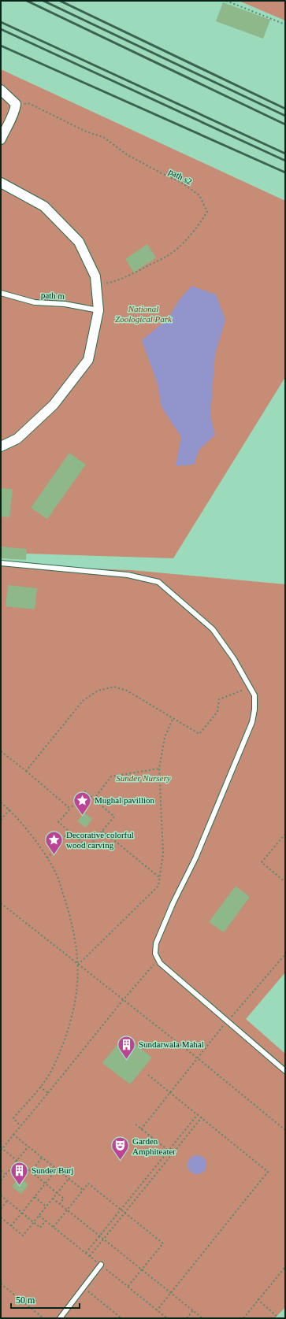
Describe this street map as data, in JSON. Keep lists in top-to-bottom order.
{
  "streets": {
    "lane": ["path m"],
    "path": ["path s2"]
  },
  "parks": ["National Zoological Park", "Sunder Nursery"],
  "places": {
    "place": ["Mughal pavillion", "Decorative colorful wood carving"],
    "building": ["Sundarwala Mahal", "Sunder Burj"],
    "theatre": ["Garden Amphiteater"]
  },
  "scale_bar": "50 m"
}
